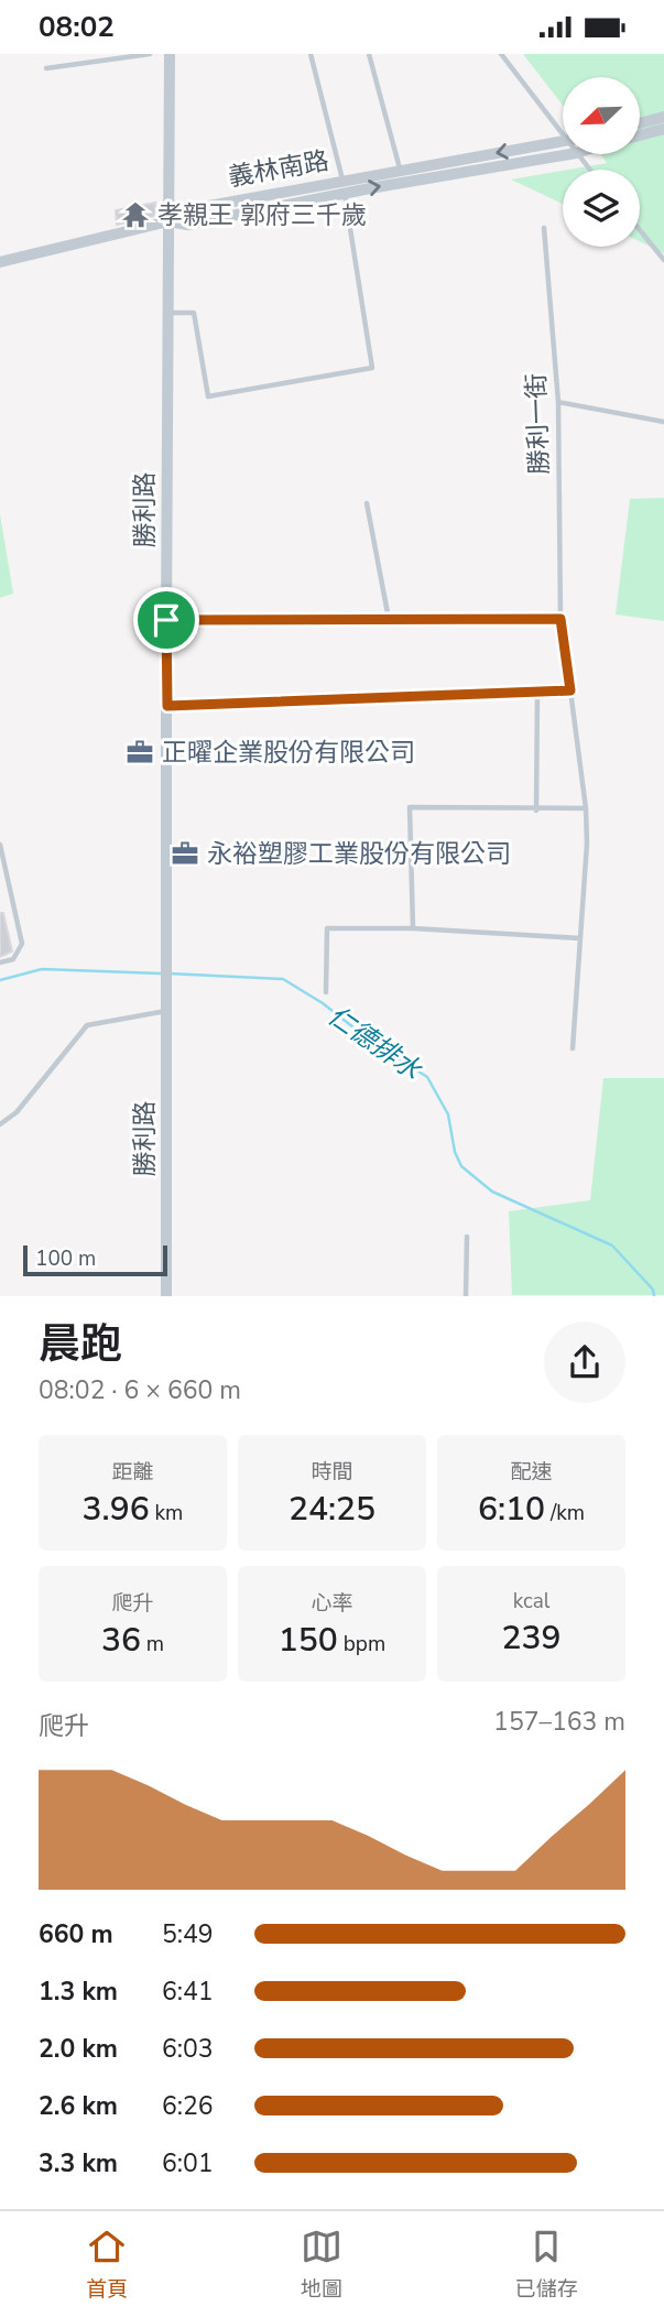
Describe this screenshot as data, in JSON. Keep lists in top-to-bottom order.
{
  "streets": {
    "street": ["義林南路", "勝利路"],
    "lane": ["勝利一街"]
  },
  "crossings": [
    ["義林南路", "勝利路"]
  ],
  "water": ["仁德排水"],
  "places": {
    "temple": ["孝親王 郭府三千歲"],
    "office": ["正曜企業股份有限公司", "永裕塑膠工業股份有限公司"]
  },
  "scale_bar": "100 m",
  "north": "bottom left",
  "page": {
    "status": "08:02",
    "scale": "100 m",
    "heading": ["晨跑", "08:02 · 6 × 660 m"],
    "stats": [
      ["距離", "3.96 km"],
      ["時間", "24:25"],
      ["配速", "6:10 /km"],
      ["爬升", "36 m"],
      ["心率", "150 bpm"],
      ["kcal", "239"]
    ],
    "chart": ["爬升", "157–163 m"],
    "list": [
      {
        "name": "660 m",
        "note": "5:49"
      },
      {
        "name": "1.3 km",
        "note": "6:41"
      },
      {
        "name": "2.0 km",
        "note": "6:03"
      },
      {
        "name": "2.6 km",
        "note": "6:26"
      },
      {
        "name": "3.3 km",
        "note": "6:01"
      }
    ],
    "tabs": ["首頁", "地圖", "已儲存"]
  }
}
